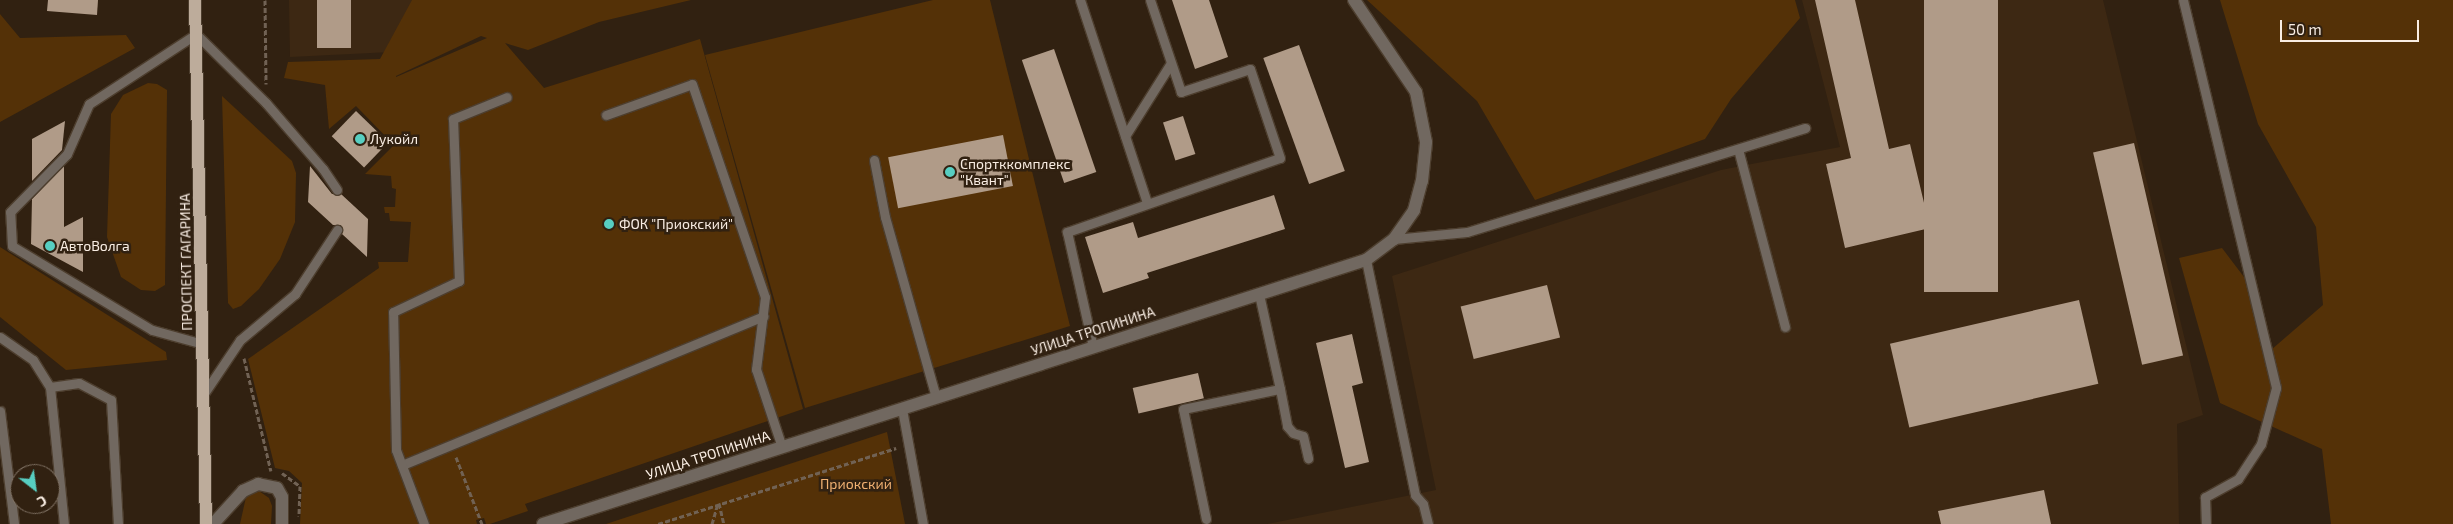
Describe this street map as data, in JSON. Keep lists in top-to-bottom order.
{
  "streets": {
    "main road": ["ПРОСПЕКТ ГАГАРИНА"],
    "street": ["УЛИЦА ТРОПИНИНА"]
  },
  "parks": ["Приокский"],
  "places": [
    "Лукойл",
    "Спортккомплекс \"Квант\"",
    "ФОК \"Приокский\"",
    "АвтоВолга"
  ],
  "scale_bar": "50 m",
  "north": "bottom right"
}
